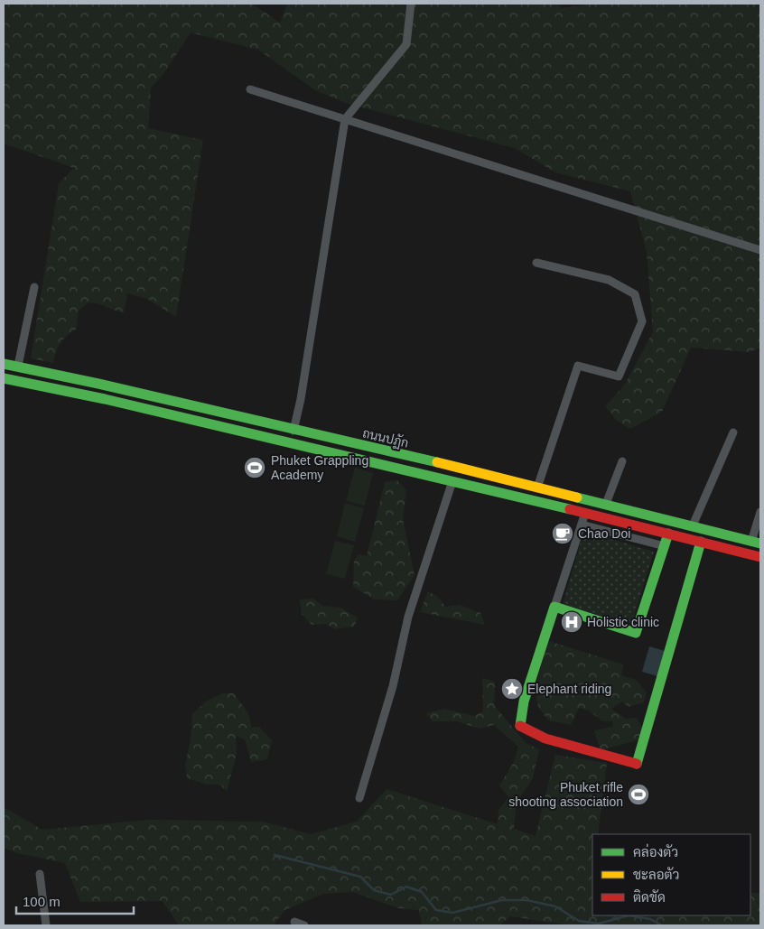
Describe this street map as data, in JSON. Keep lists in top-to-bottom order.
{
  "streets": {
    "main road": ["ถนนปฏัก"]
  },
  "places": {
    "sports": ["Phuket Grappling Academy", "Phuket rifle shooting association"],
    "cafe": ["Chao Doi"],
    "hospital": ["Holistic clinic"],
    "place": ["Elephant riding"]
  },
  "legend": ["คล่องตัว", "ชะลอตัว", "ติดขัด"],
  "scale_bar": "100 m"
}
